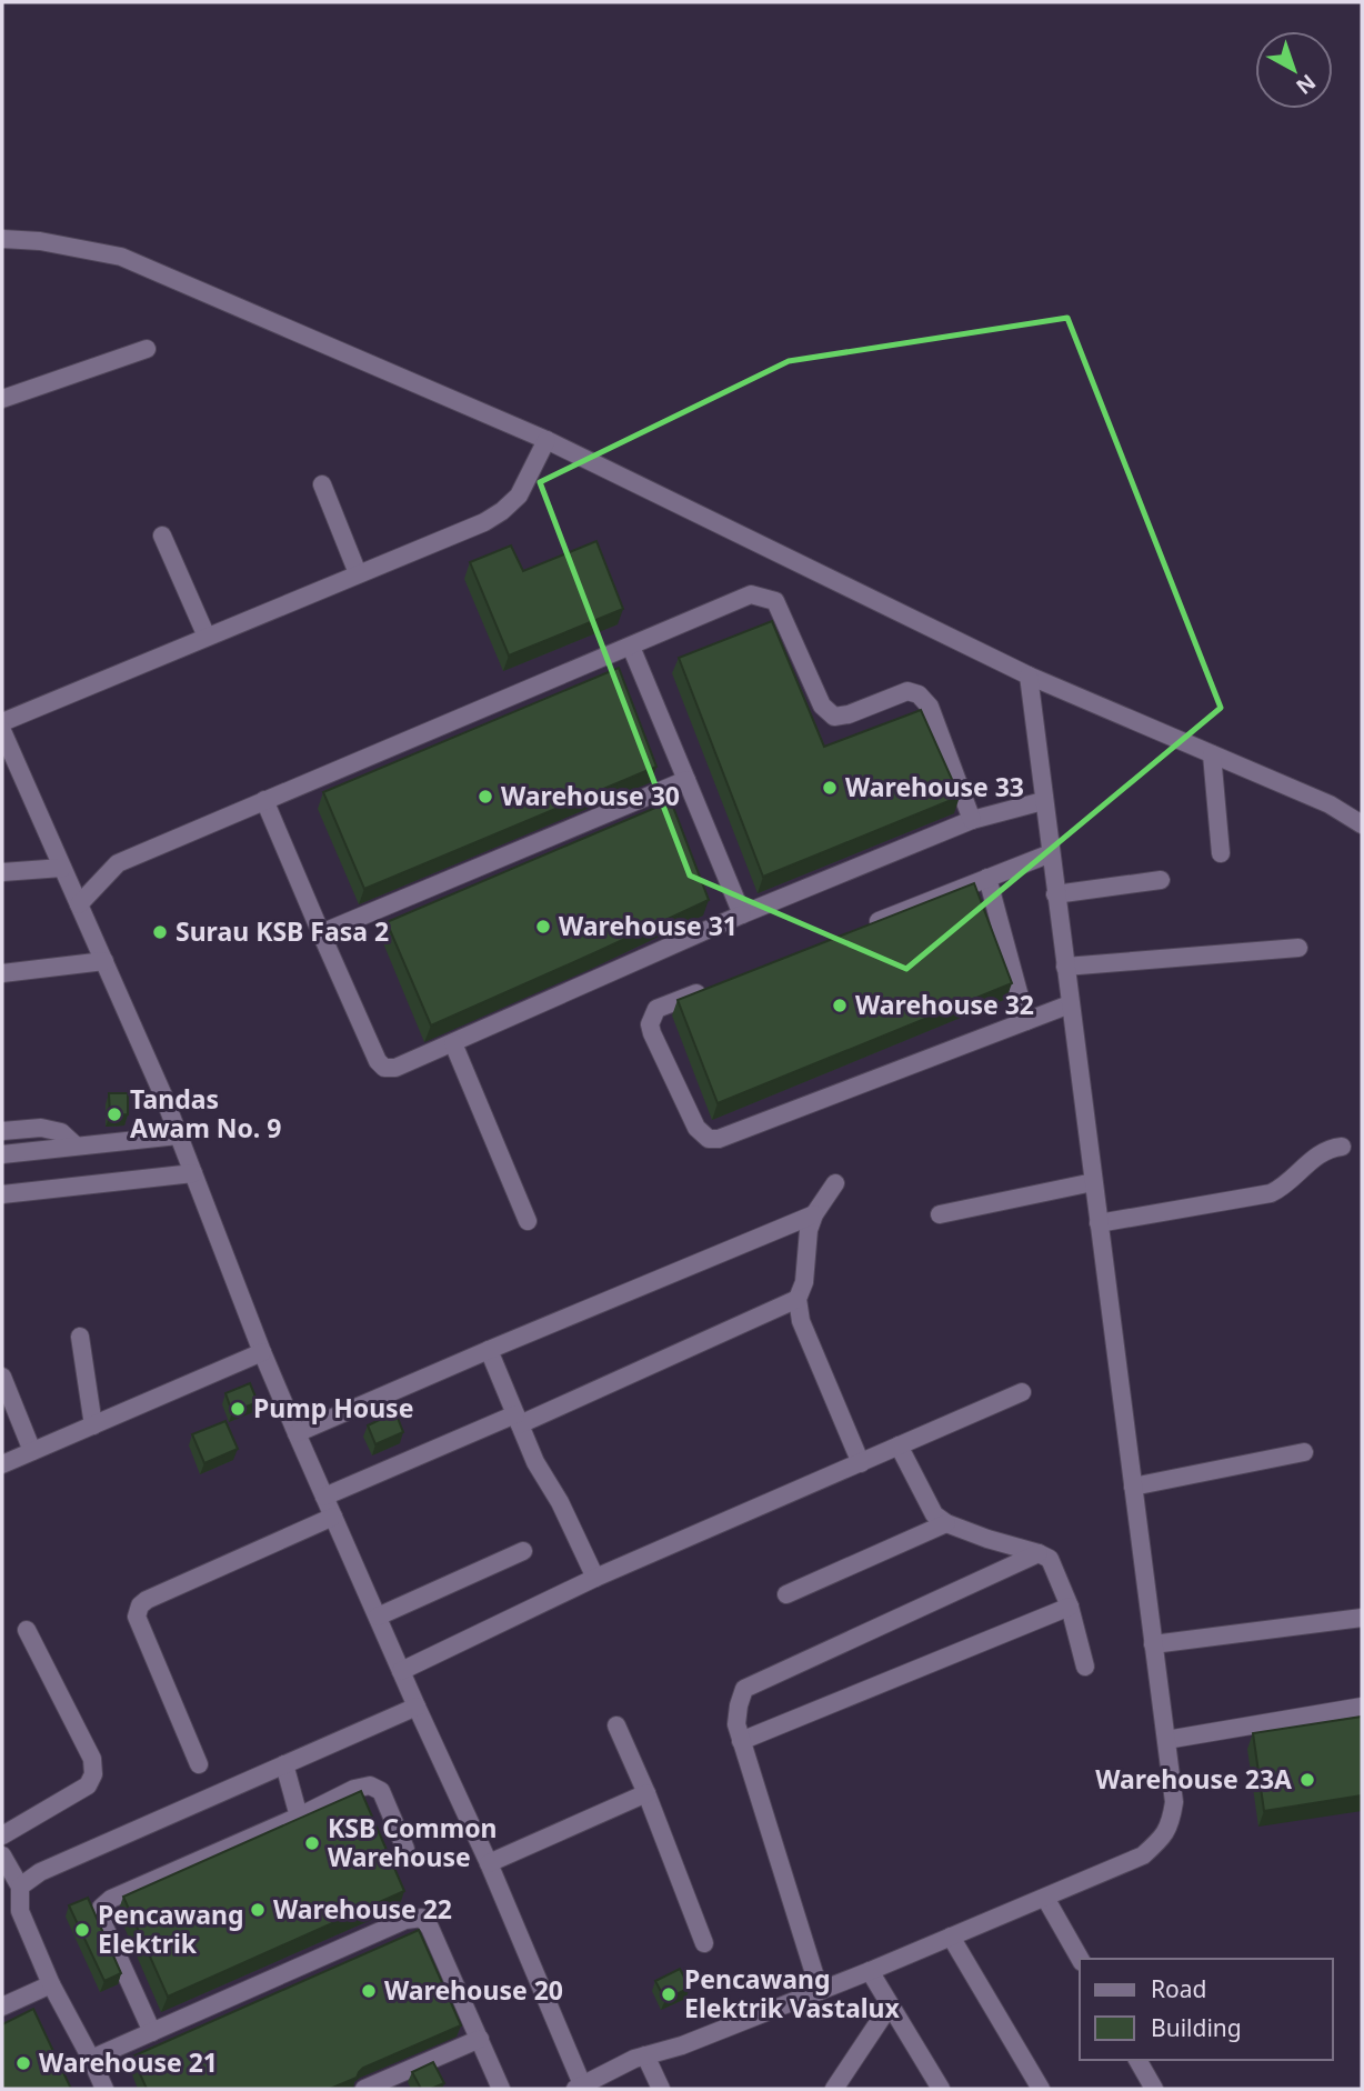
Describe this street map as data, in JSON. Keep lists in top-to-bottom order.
{
  "places": [
    "Warehouse 33",
    "Warehouse 30",
    "Warehouse 31",
    "Surau KSB Fasa 2",
    "Warehouse 32",
    "Tandas Awam No. 9",
    "Pump House",
    "Warehouse 23A",
    "KSB Common Warehouse",
    "Warehouse 22",
    "Pencawang Elektrik",
    "Warehouse 20",
    "Pencawang Elektrik Vastalux",
    "Warehouse 21"
  ],
  "legend": ["Road", "Building"],
  "north": "bottom right"
}
